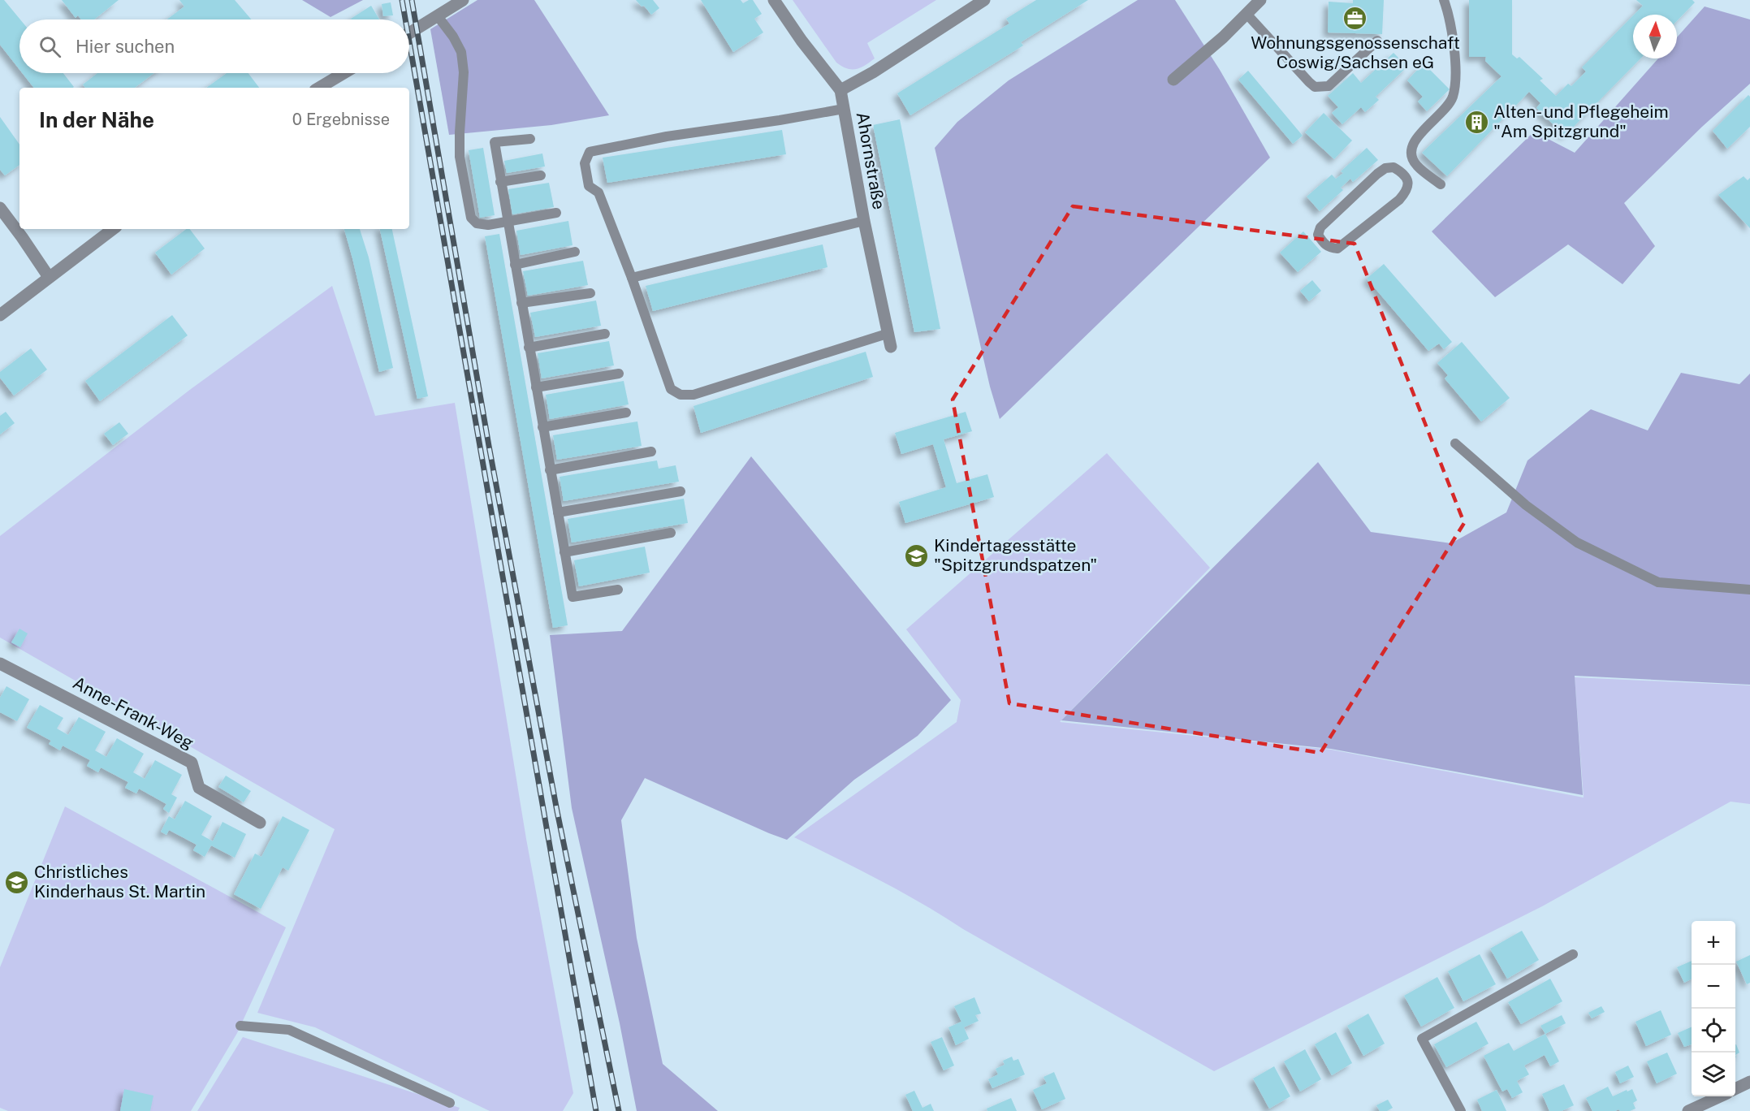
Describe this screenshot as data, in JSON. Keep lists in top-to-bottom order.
{
  "streets": {
    "street": ["Ahornstraße", "Anne-Frank-Weg"]
  },
  "places": {
    "office": ["Wohnungsgenossenschaft Coswig/Sachsen eG"],
    "building": ["Alten- und Pflegeheim \"Am Spitzgrund\""],
    "school or university": ["Kindertagesstätte \"Spitzgrundspatzen\"", "Christliches Kinderhaus St. Martin"]
  },
  "north": "top",
  "page": {
    "search": "Hier suchen",
    "heading": ["In der Nähe", "0 Ergebnisse"],
    "map_buttons": ["+", "−"]
  }
}
